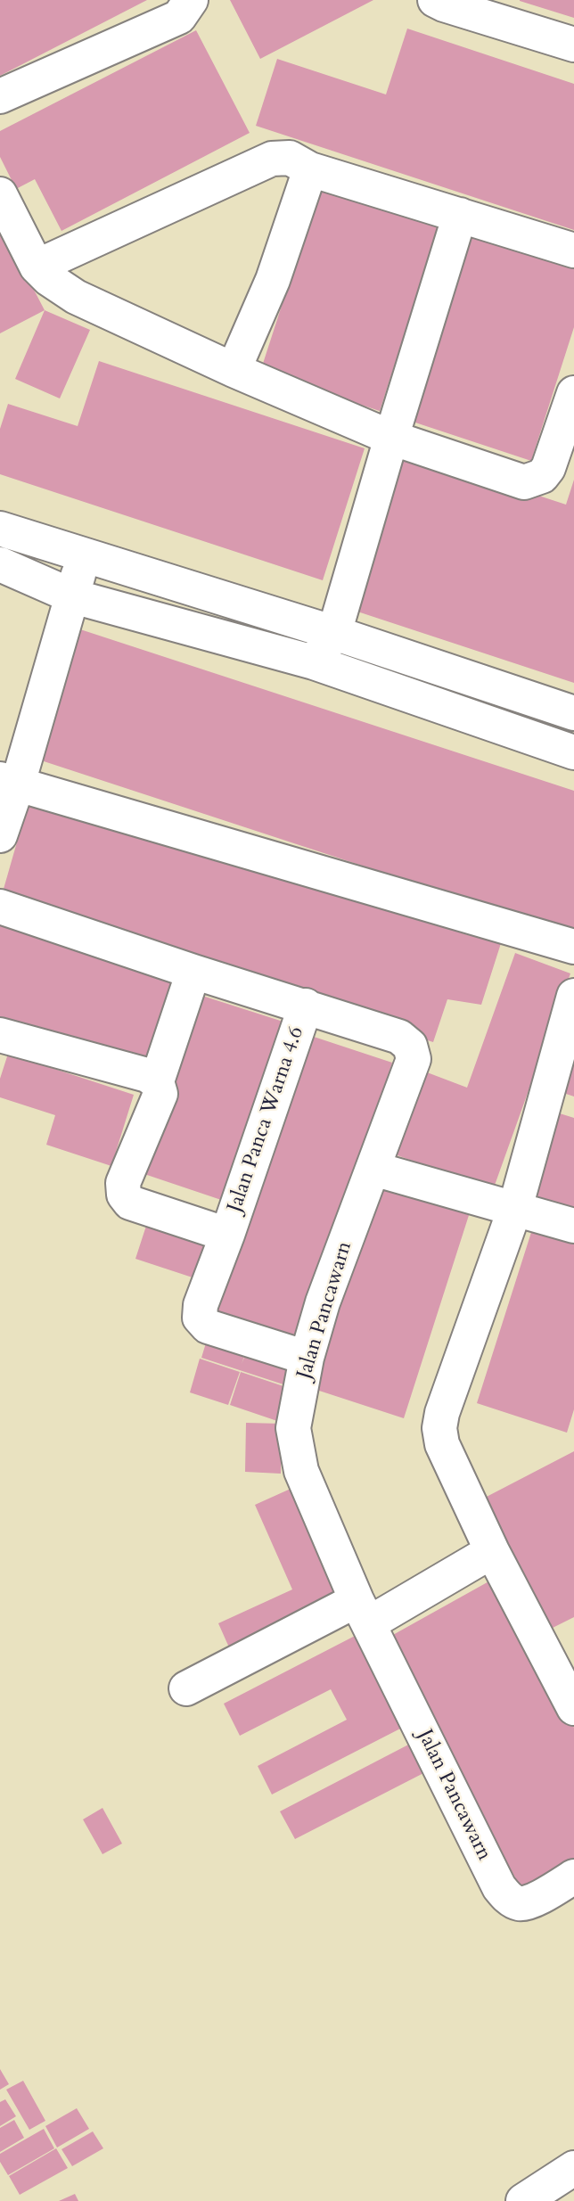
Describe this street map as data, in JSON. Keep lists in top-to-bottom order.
{
  "streets": {
    "street": ["Jalan Panca Warna 4.6", "Jalan Pancawarn"]
  },
  "crossings": [
    ["Jalan Panca Warna 4.6", "Jalan Pancawarn"]
  ]
}
